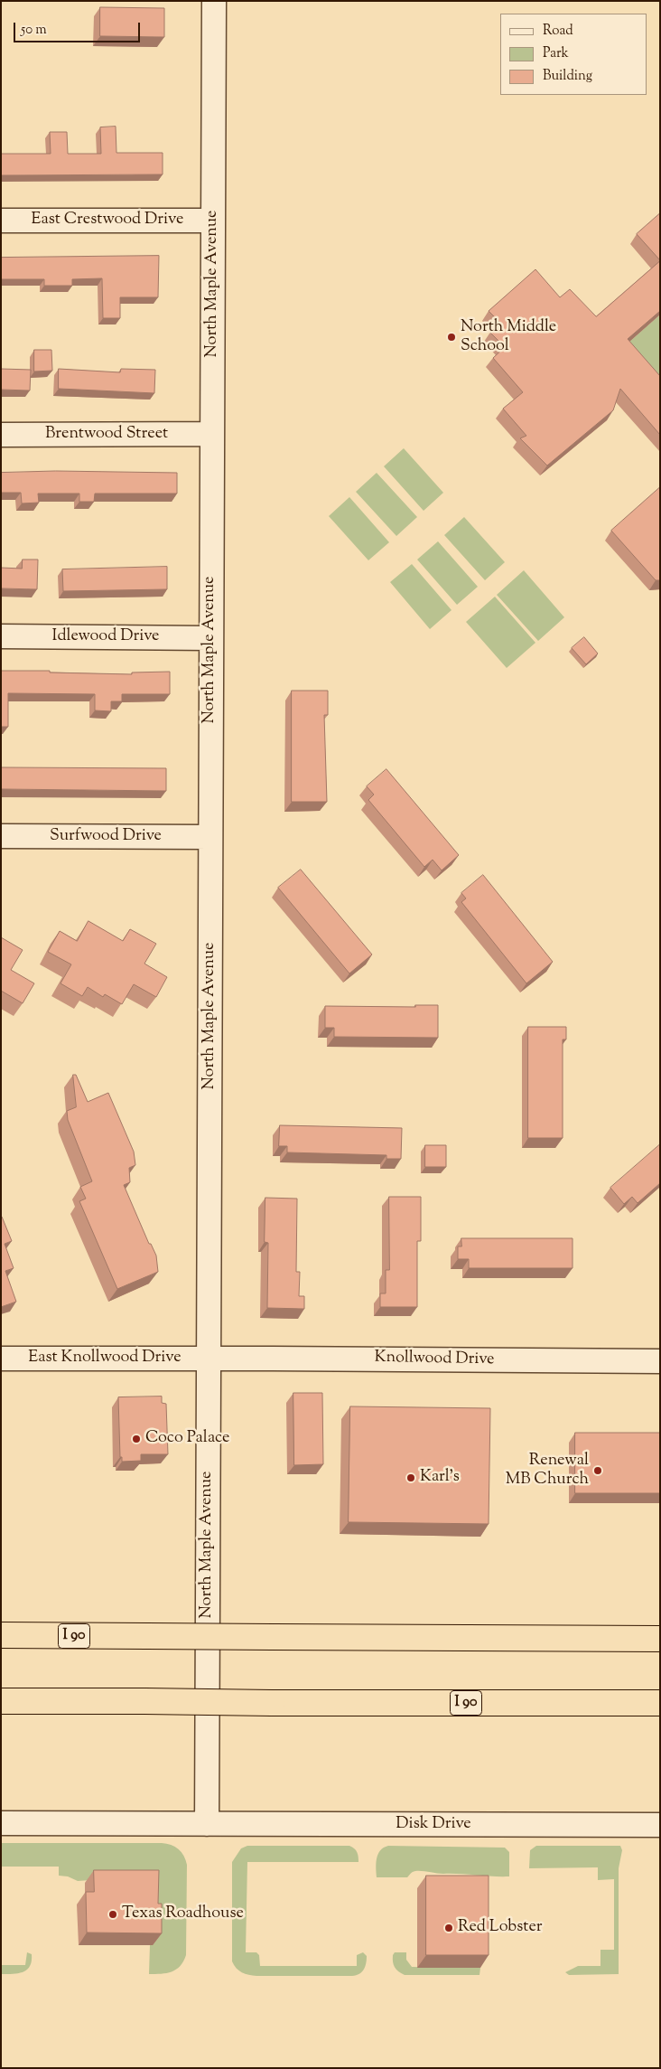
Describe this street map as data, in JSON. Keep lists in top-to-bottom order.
{
  "streets": {
    "highway": ["I 90"],
    "street": [
      "East Crestwood Drive",
      "North Maple Avenue",
      "Brentwood Street",
      "Idlewood Drive",
      "Surfwood Drive",
      "East Knollwood Drive",
      "Knollwood Drive",
      "Disk Drive"
    ]
  },
  "crossings": [
    ["East Crestwood Drive", "North Maple Avenue"],
    ["North Maple Avenue", "Brentwood Street"],
    ["North Maple Avenue", "Idlewood Drive"],
    ["North Maple Avenue", "Surfwood Drive"],
    ["North Maple Avenue", "East Knollwood Drive"],
    ["North Maple Avenue", "Knollwood Drive"],
    ["North Maple Avenue", "Disk Drive"],
    ["East Knollwood Drive", "Knollwood Drive"]
  ],
  "places": [
    "North Middle School",
    "Coco Palace",
    "Renewal MB Church",
    "Karl's",
    "Texas Roadhouse",
    "Red Lobster"
  ],
  "legend": ["Road", "Park", "Building"],
  "scale_bar": "50 m"
}
